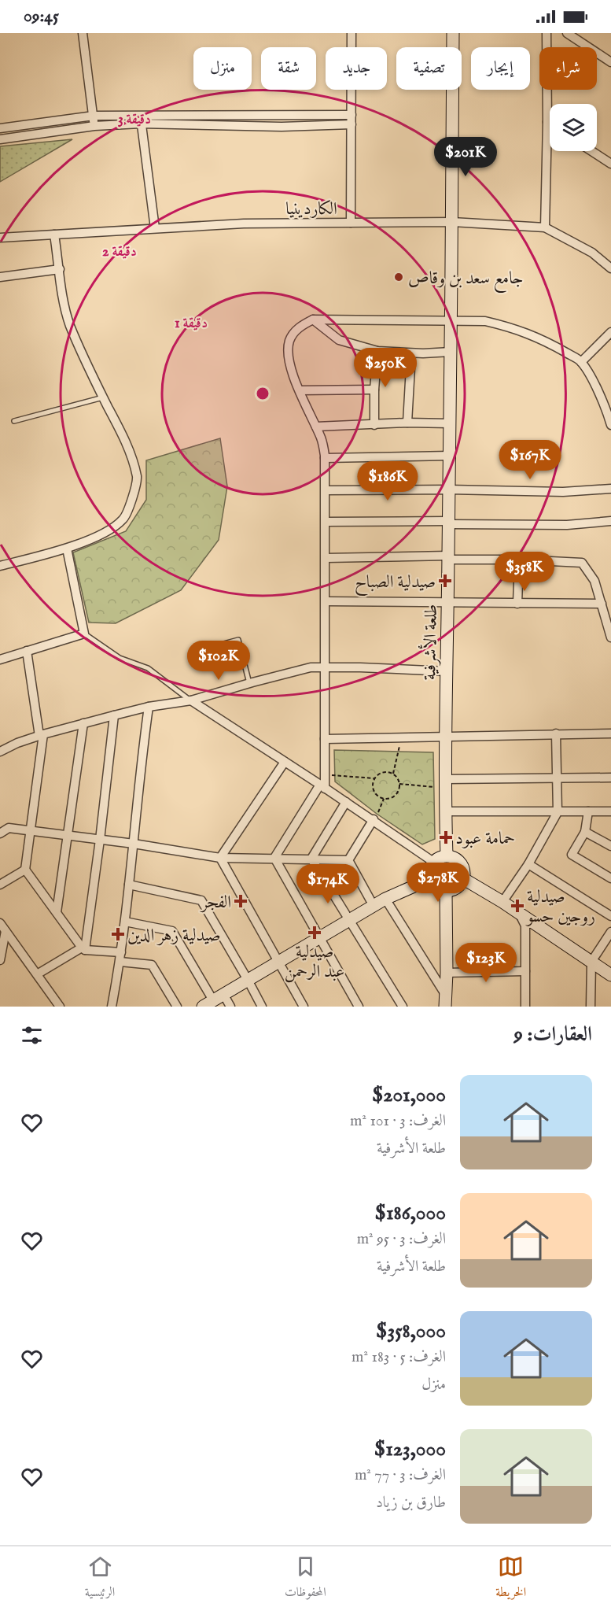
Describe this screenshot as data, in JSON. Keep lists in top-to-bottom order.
{
  "streets": {
    "main road": ["طلعة الأشرفية"],
    "street": ["الكاردينيا"]
  },
  "crossings": [
    ["الكاردينيا", "طلعة الأشرفية"]
  ],
  "places": {
    "other": ["جامع سعد بن وقاص"],
    "health": [
      "صيدلية الصباح",
      "حمامة عبود",
      "الفجر",
      "صيدلية روجين حسو",
      "صيدلية عبد الرحمن",
      "صيدلية زهر الدين"
    ]
  },
  "page": {
    "status": "09:45",
    "chip": [
      "شراء",
      "إيجار",
      "تصفية",
      "جديد",
      "شقة",
      "منزل"
    ],
    "price": [
      "$201K",
      "$250K",
      "$167K",
      "$186K",
      "$358K",
      "$102K",
      "$278K",
      "$174K",
      "$123K"
    ],
    "heading": "العقارات: 9",
    "list": [
      {
        "name": "$201,000",
        "note": "الغرف: 3 · 101 m² · طلعة الأشرفية"
      },
      {
        "name": "$186,000",
        "note": "الغرف: 3 · 95 m² · طلعة الأشرفية"
      },
      {
        "name": "$358,000",
        "note": "الغرف: 5 · 183 m² · منزل"
      },
      {
        "name": "$123,000",
        "note": "الغرف: 3 · 77 m² · طارق بن زياد"
      }
    ],
    "tabs": ["الخريطة", "المحفوظات", "الرئيسية"]
  },
  "rings": ["3 دقيقة", "2 دقيقة", "1 دقيقة"]
}
